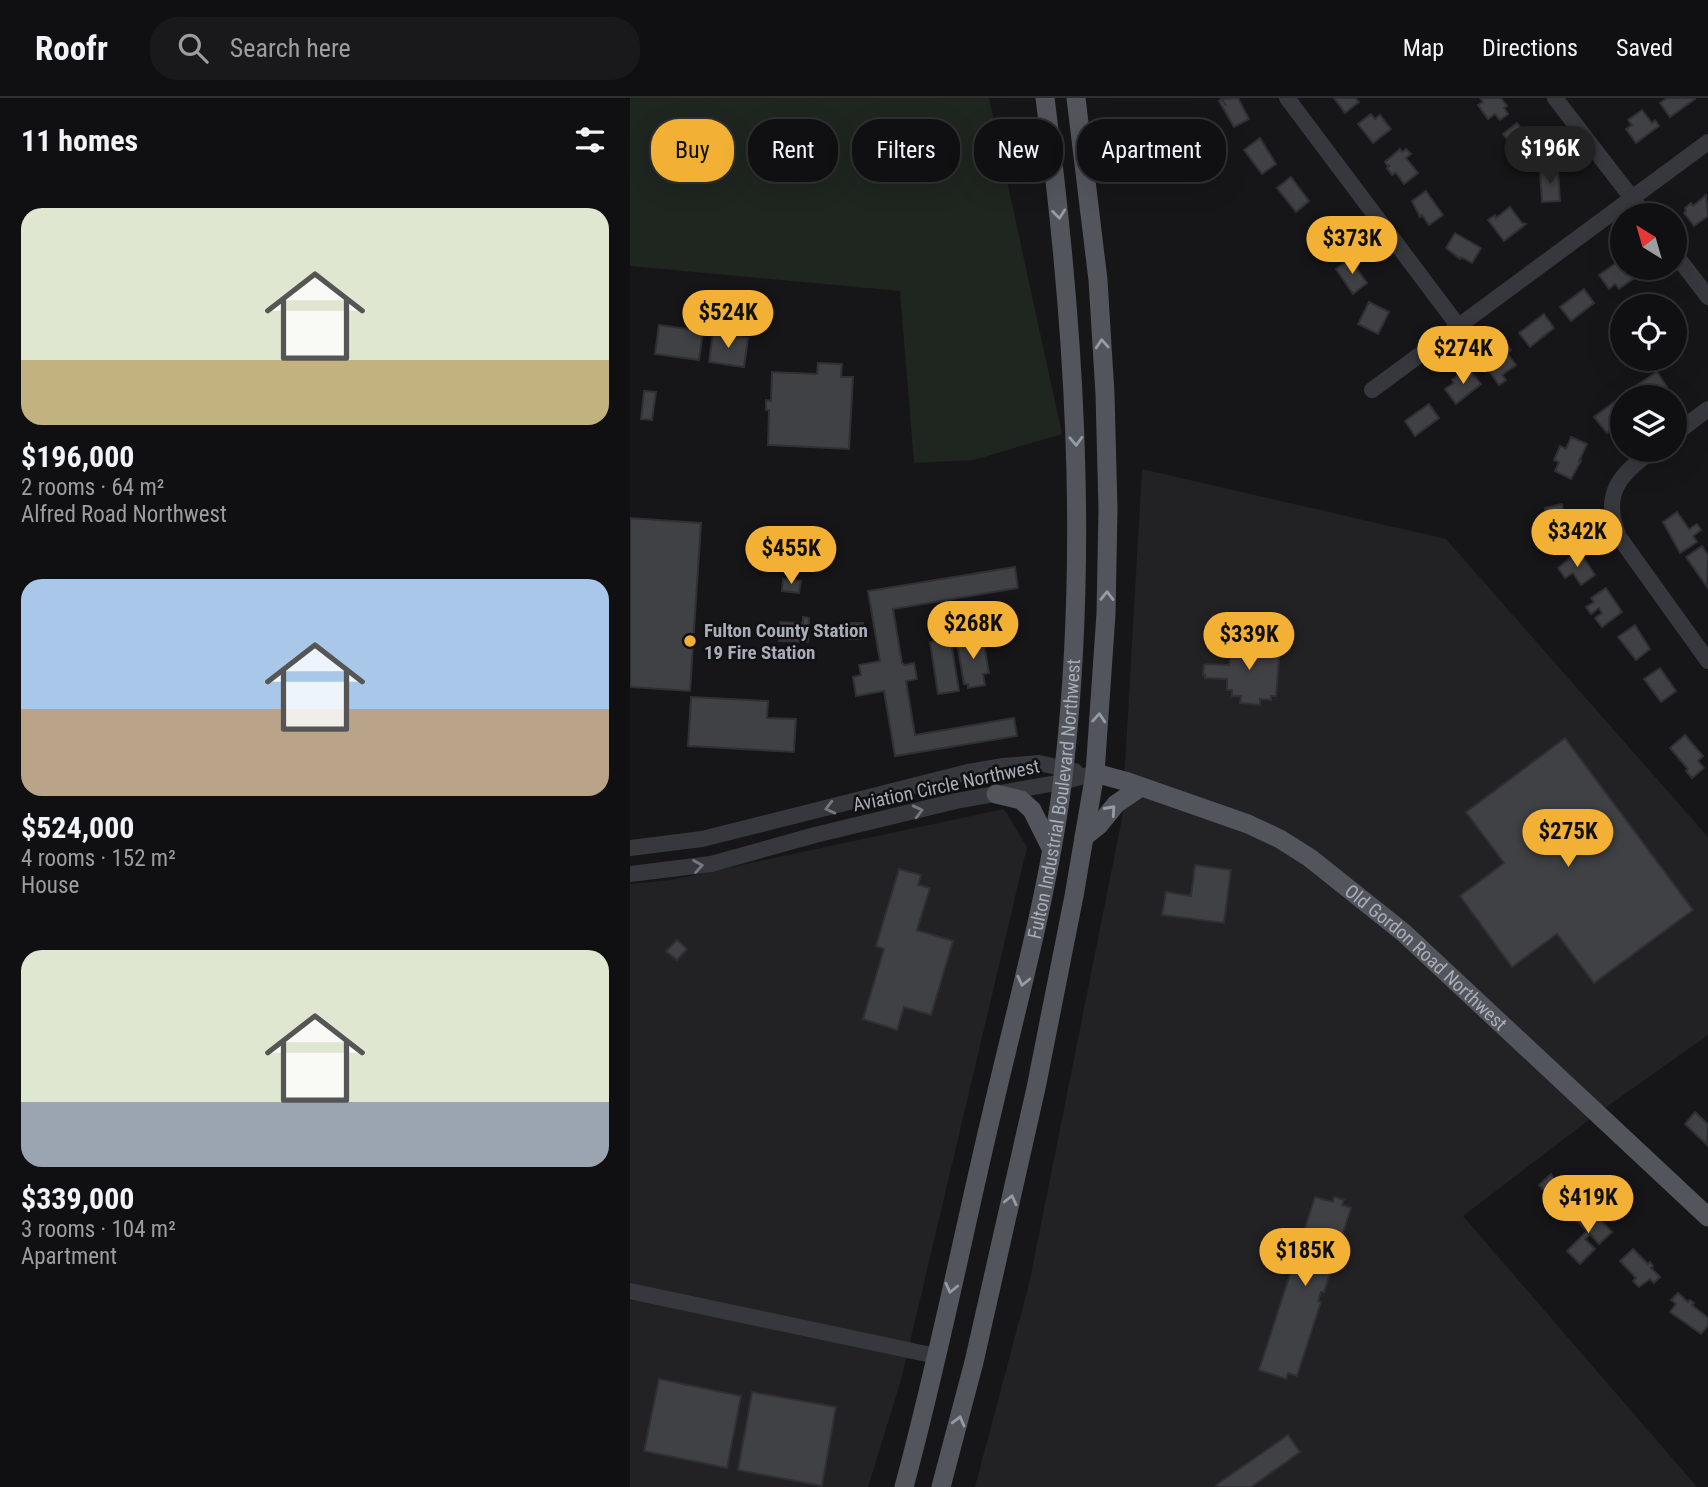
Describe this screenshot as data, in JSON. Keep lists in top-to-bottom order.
{
  "streets": {
    "main road": ["Fulton Industrial Boulevard Northwest", "Old Gordon Road Northwest"],
    "street": ["Aviation Circle Northwest"]
  },
  "crossings": [
    ["Aviation Circle Northwest", "Fulton Industrial Boulevard Northwest"],
    ["Aviation Circle Northwest", "Old Gordon Road Northwest"],
    ["Fulton Industrial Boulevard Northwest", "Old Gordon Road Northwest"]
  ],
  "places": ["Fulton County Station 19 Fire Station"],
  "north": "top left",
  "page": {
    "header": "Roofr",
    "search": "Search here",
    "nav": ["Map", "Directions", "Saved"],
    "heading": "11 homes",
    "chip": [
      "Buy",
      "Rent",
      "Filters",
      "New",
      "Apartment"
    ],
    "price": [
      "$196K",
      "$373K",
      "$524K",
      "$274K",
      "$342K",
      "$455K",
      "$268K",
      "$339K",
      "$275K",
      "$419K",
      "$185K"
    ],
    "list": [
      {
        "name": "$196,000",
        "note": "2 rooms · 64 m² · Alfred Road Northwest"
      },
      {
        "name": "$524,000",
        "note": "4 rooms · 152 m² · House"
      },
      {
        "name": "$339,000",
        "note": "3 rooms · 104 m² · Apartment"
      }
    ]
  }
}
